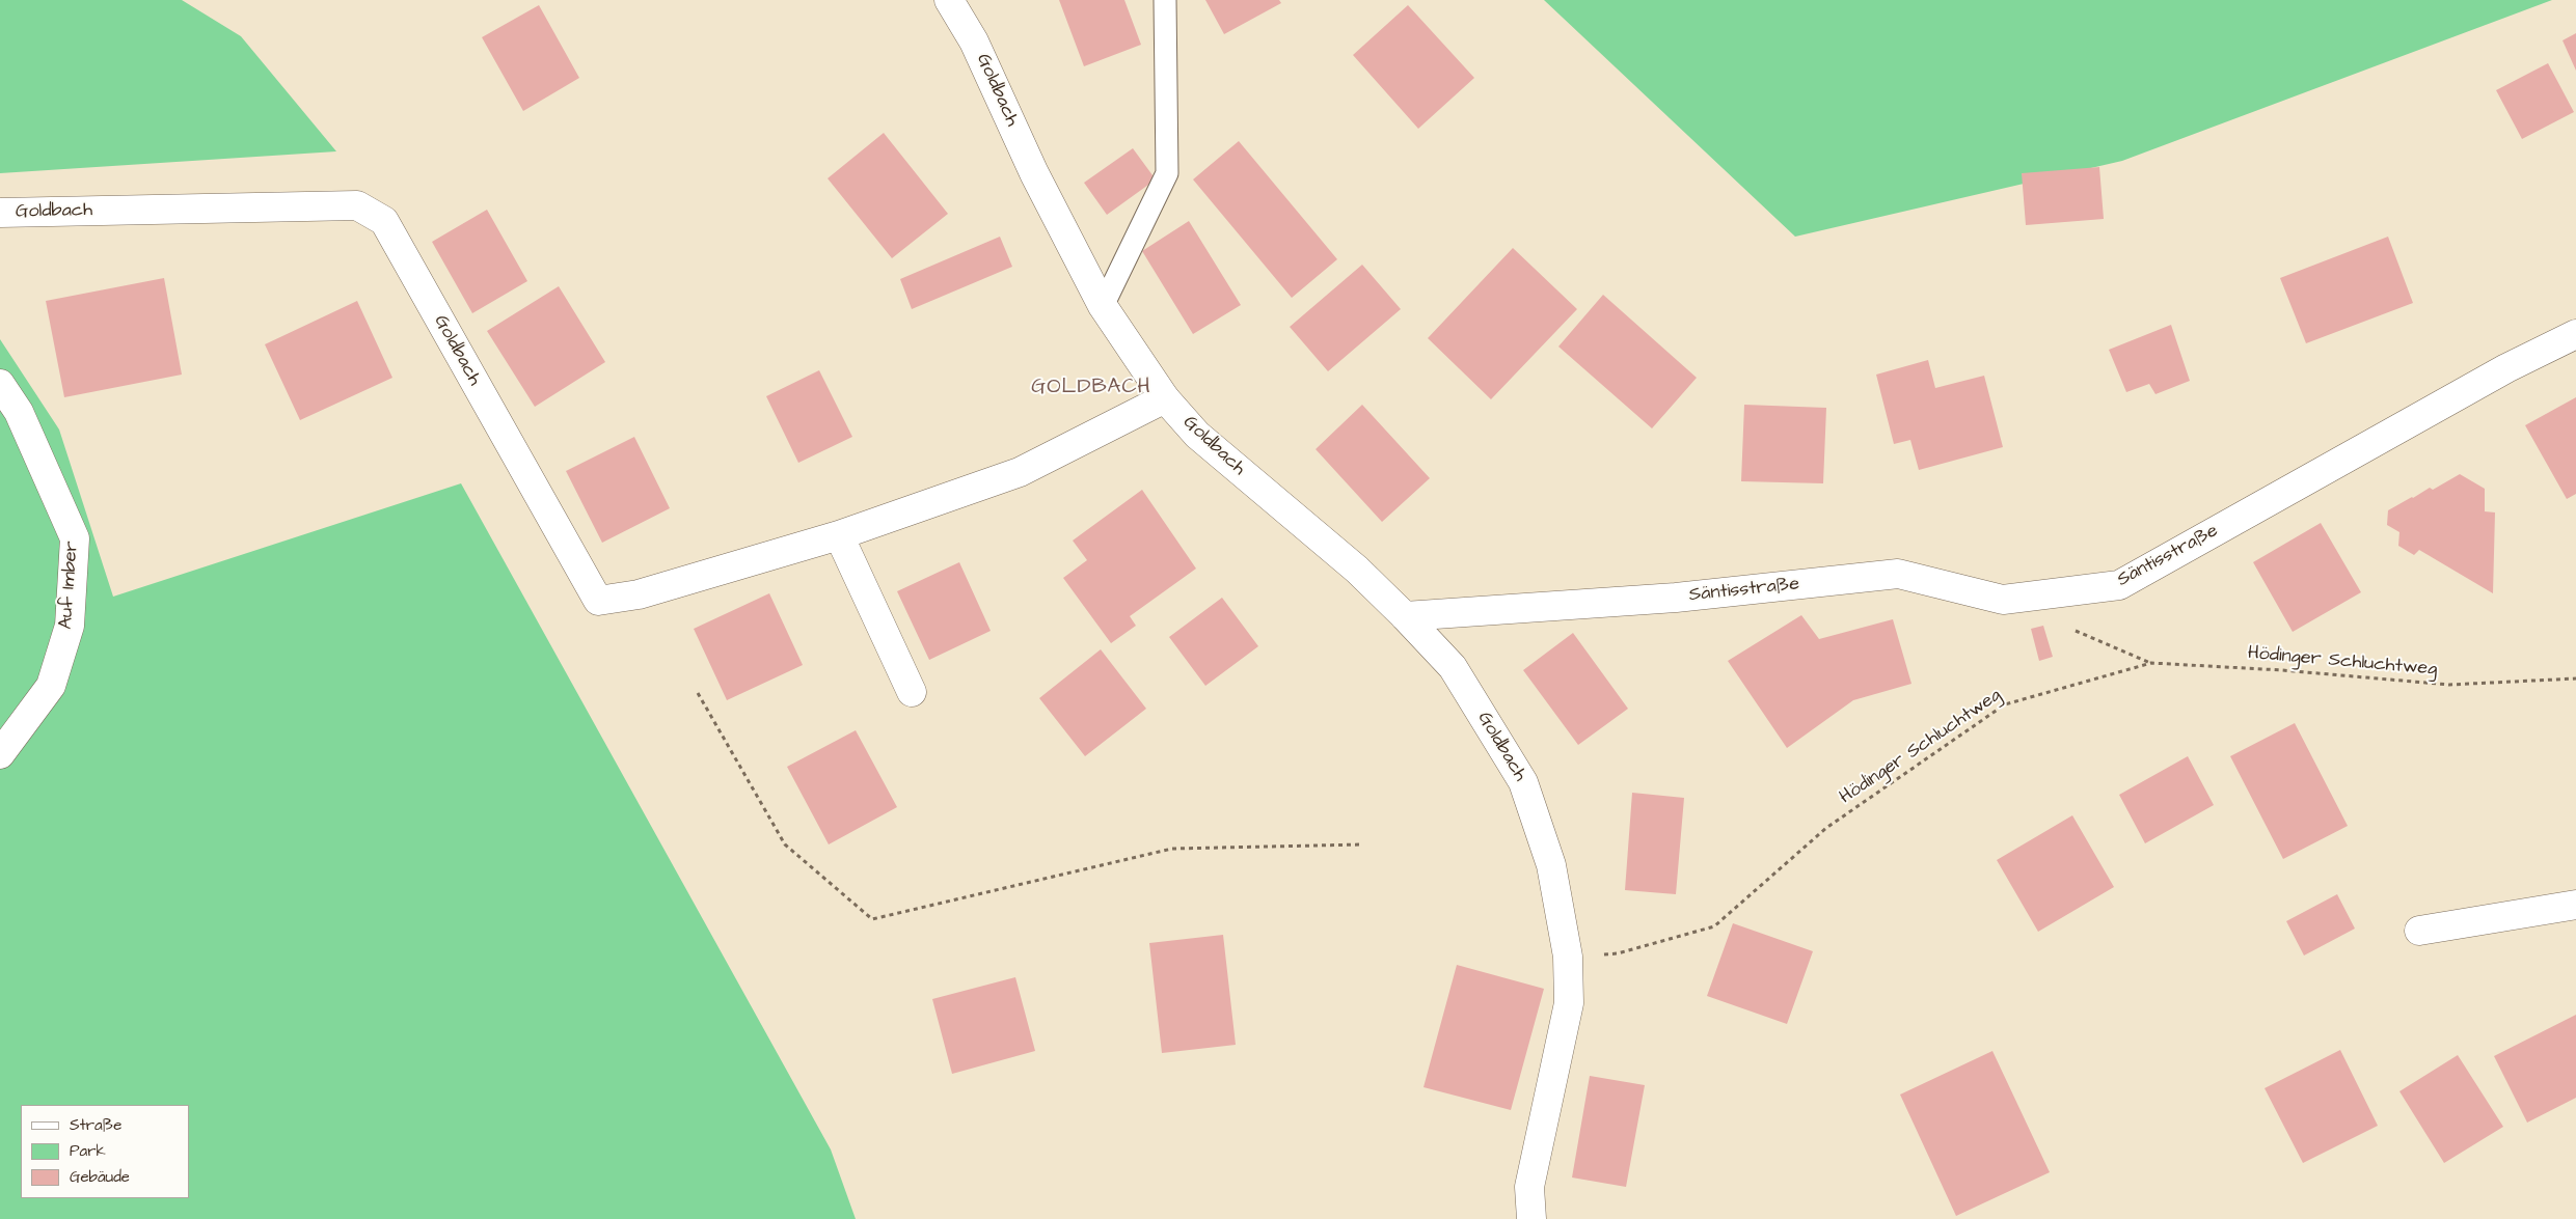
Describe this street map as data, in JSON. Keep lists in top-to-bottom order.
{
  "streets": {
    "street": ["Goldbach", "Säntisstraße", "Auf Imber"],
    "path": ["Hödinger Schluchtweg"]
  },
  "crossings": [
    ["Goldbach", "Säntisstraße"],
    ["Goldbach", "Hödinger Schluchtweg"]
  ],
  "districts": ["GOLDBACH"],
  "legend": ["Straße", "Park", "Gebäude"]
}
